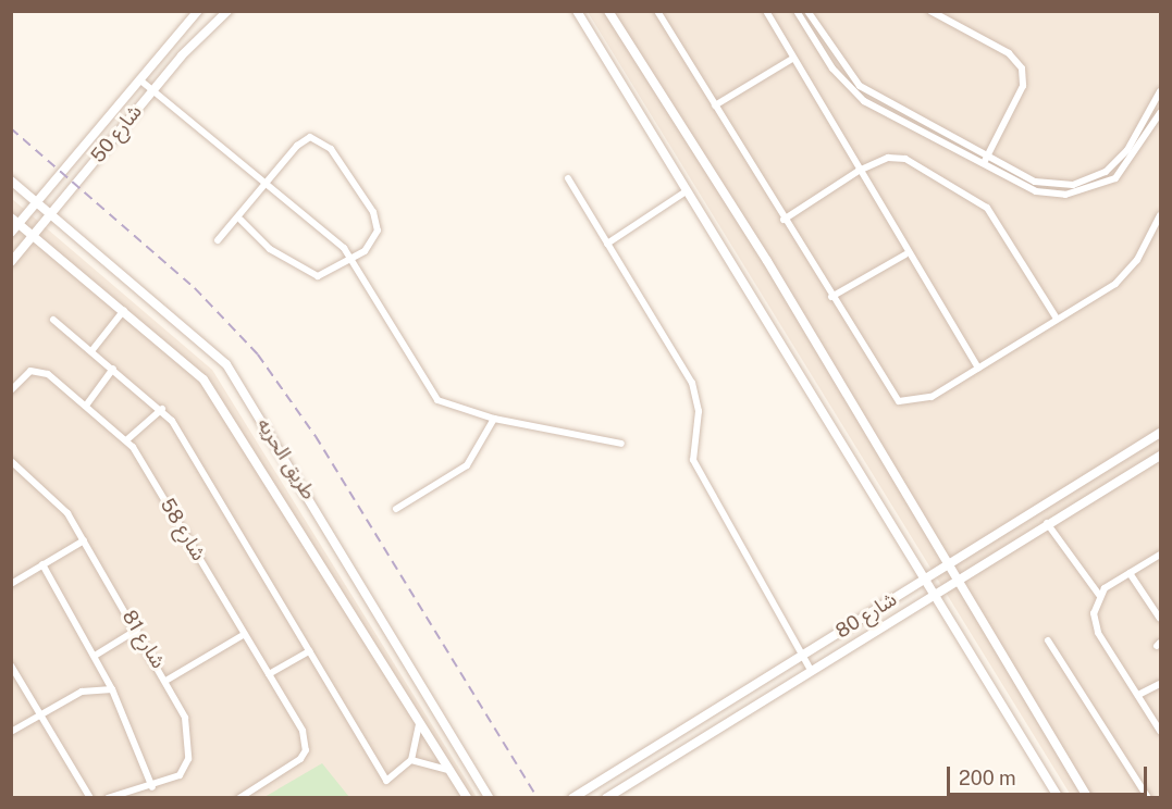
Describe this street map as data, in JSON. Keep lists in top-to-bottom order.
{
  "streets": {
    "street": [
      "شارع 50",
      "طريق الحريه",
      "شارع 58",
      "شارع 80",
      "شارع 81"
    ]
  },
  "crossings": [
    ["شارع 50", "طريق الحريه"]
  ],
  "scale_bar": "200 m"
}
